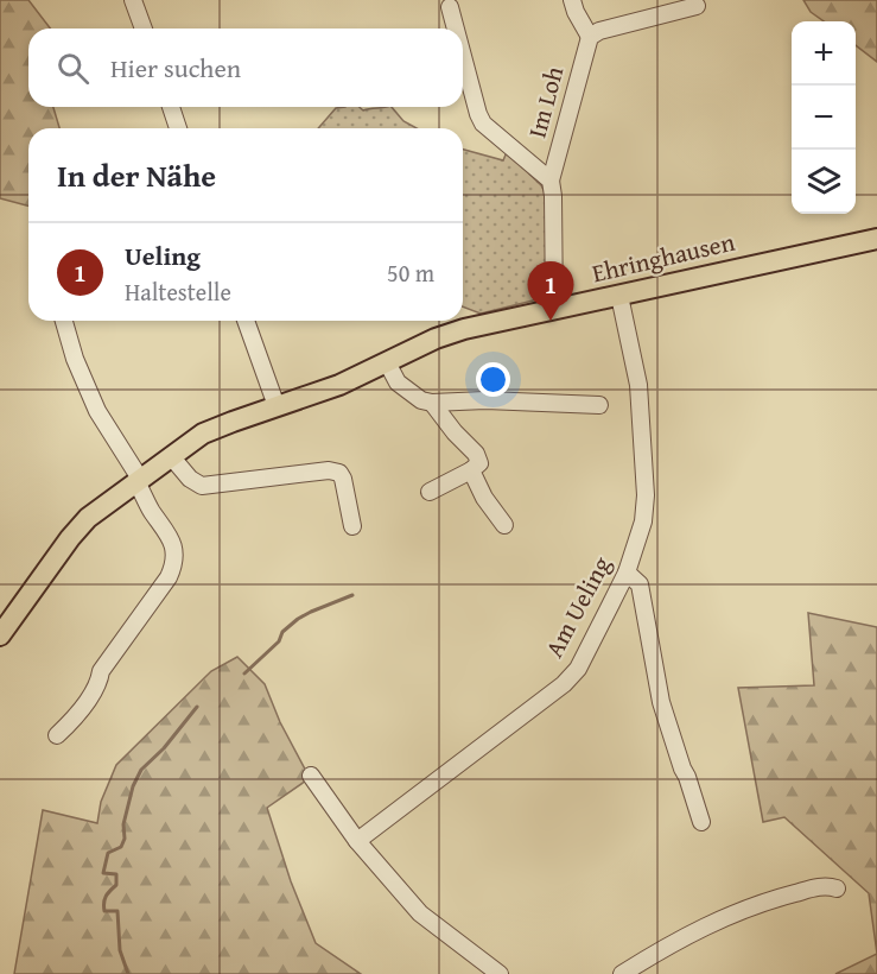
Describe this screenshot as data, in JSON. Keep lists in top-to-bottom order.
{
  "streets": {
    "main road": ["Ehringhausen"],
    "street": ["Im Loh", "Am Ueling"]
  },
  "crossings": [
    ["Im Loh", "Ehringhausen"],
    ["Ehringhausen", "Am Ueling"]
  ],
  "page": {
    "map_buttons": ["+", "−"],
    "search": "Hier suchen",
    "heading": "In der Nähe",
    "list": [
      {
        "mark": "1",
        "name": "Ueling",
        "note": "Haltestelle",
        "value": "50 m"
      }
    ],
    "pins": "1"
  }
}
